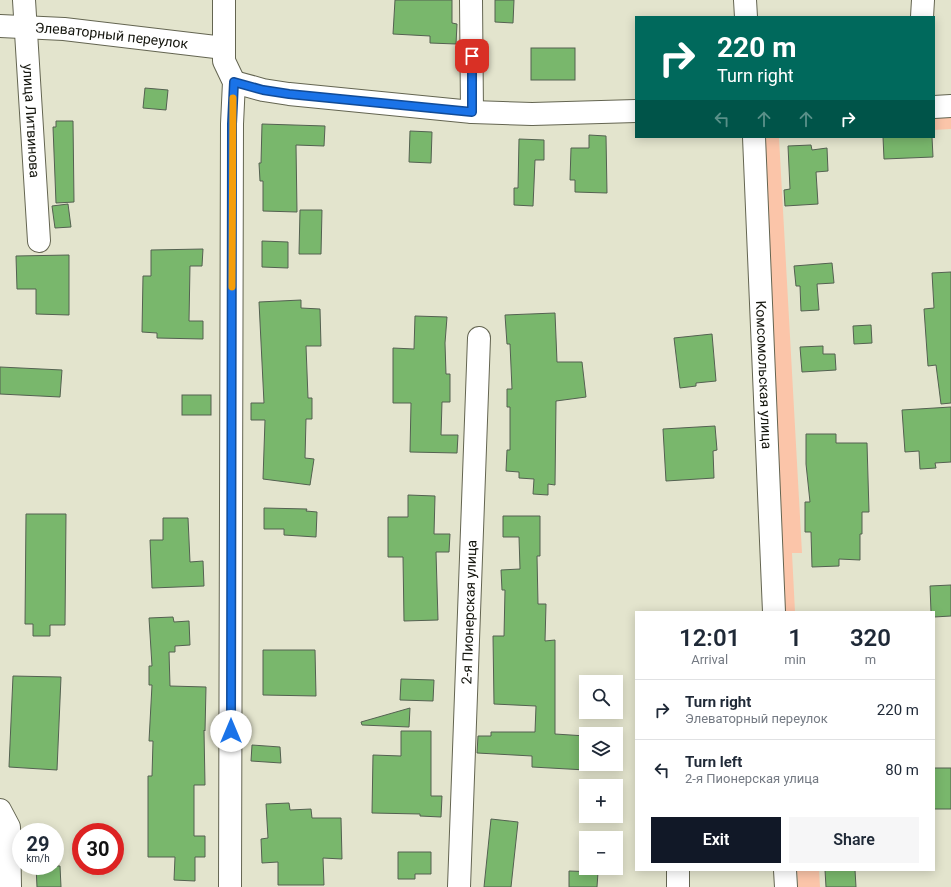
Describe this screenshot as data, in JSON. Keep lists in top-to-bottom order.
{
  "streets": {
    "street": [
      "Элеваторный переулок",
      "улица Литвинова",
      "Комсомольская улица",
      "2-я Пионерская улица"
    ]
  },
  "crossings": [
    ["Элеваторный переулок", "улица Литвинова"]
  ],
  "page": {
    "turn": ["220 m", "Turn right"],
    "eta": [
      "12:01",
      "Arrival",
      "1",
      "min",
      "320",
      "m"
    ],
    "map_buttons": ["+", "−"],
    "list": [
      {
        "name": "Turn right",
        "note": "Элеваторный переулок",
        "value": "220 m"
      },
      {
        "name": "Turn left",
        "note": "2-я Пионерская улица",
        "value": "80 m"
      }
    ],
    "buttons": ["Exit", "Share"],
    "speed": "29 km/h",
    "limit": "30"
  }
}
